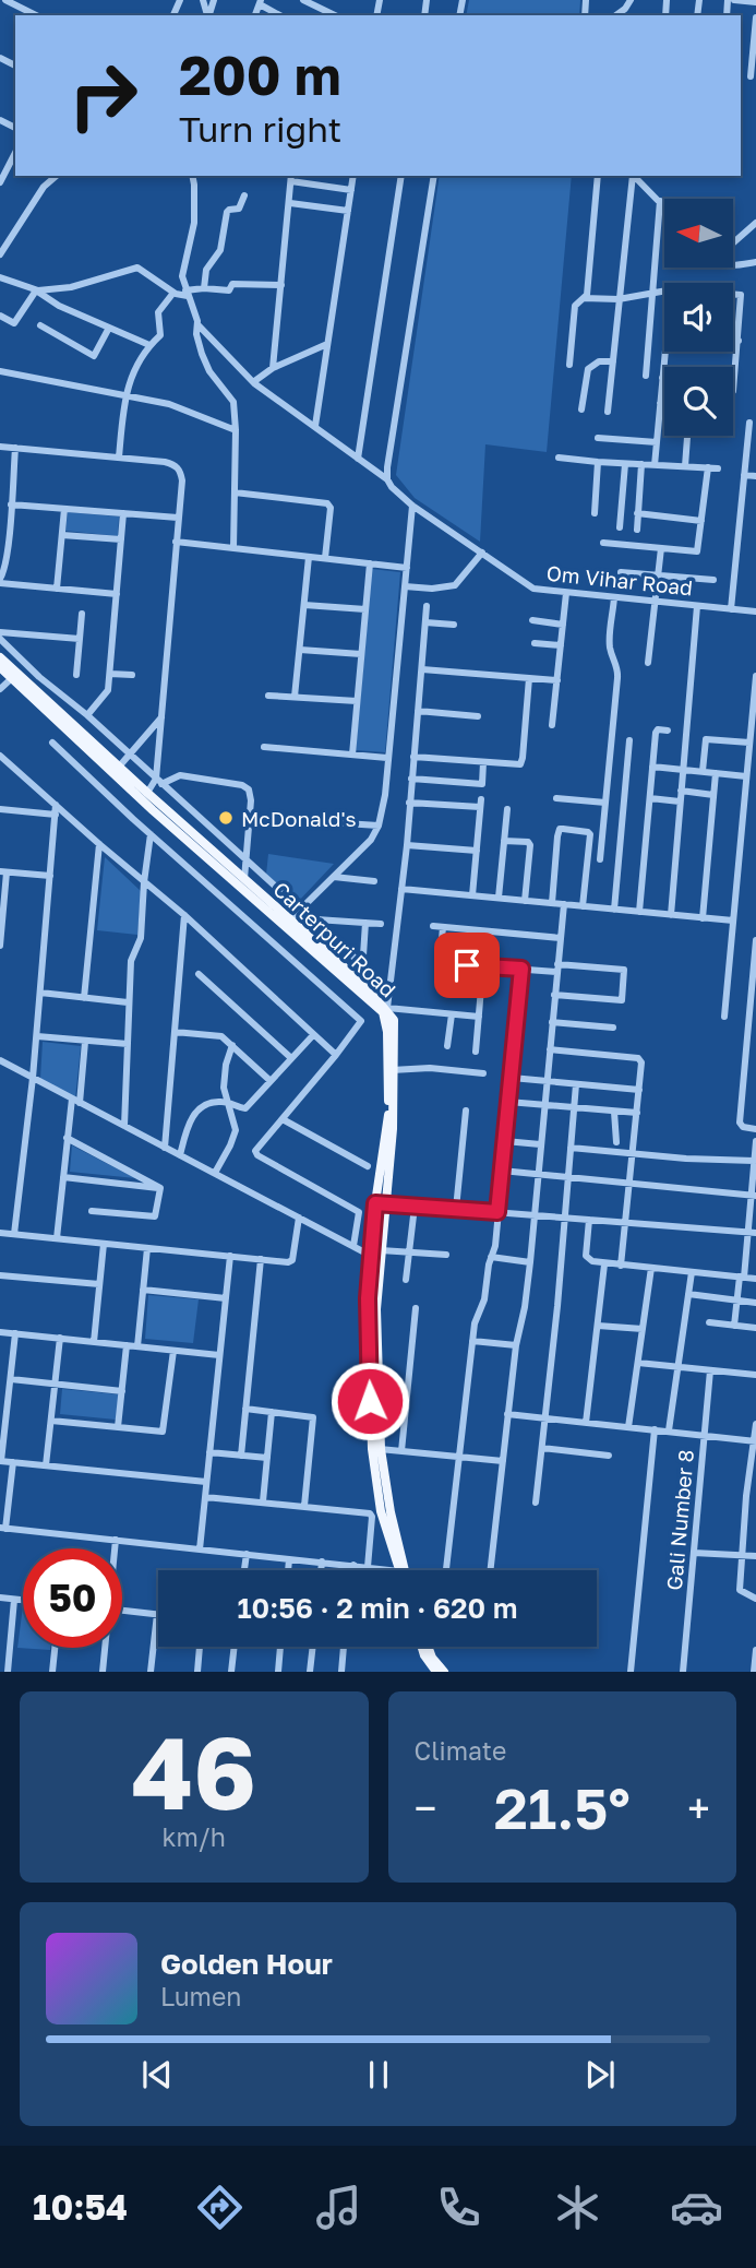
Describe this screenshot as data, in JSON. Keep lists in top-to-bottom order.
{
  "streets": {
    "main road": ["Carterpuri Road"],
    "street": ["Om Vihar Road", "Gali Number 8"]
  },
  "places": ["McDonald's"],
  "north": "left",
  "page": {
    "turn": ["200 m", "Turn right"],
    "limit": "50",
    "trip": "10:56 · 2 min · 620 m",
    "tile": [
      ["46", "km/h"],
      "Climate"
    ],
    "heat": ["−", "21.5°", "+"],
    "song": ["Golden Hour", "Lumen"],
    "tabs": "10:54"
  }
}
